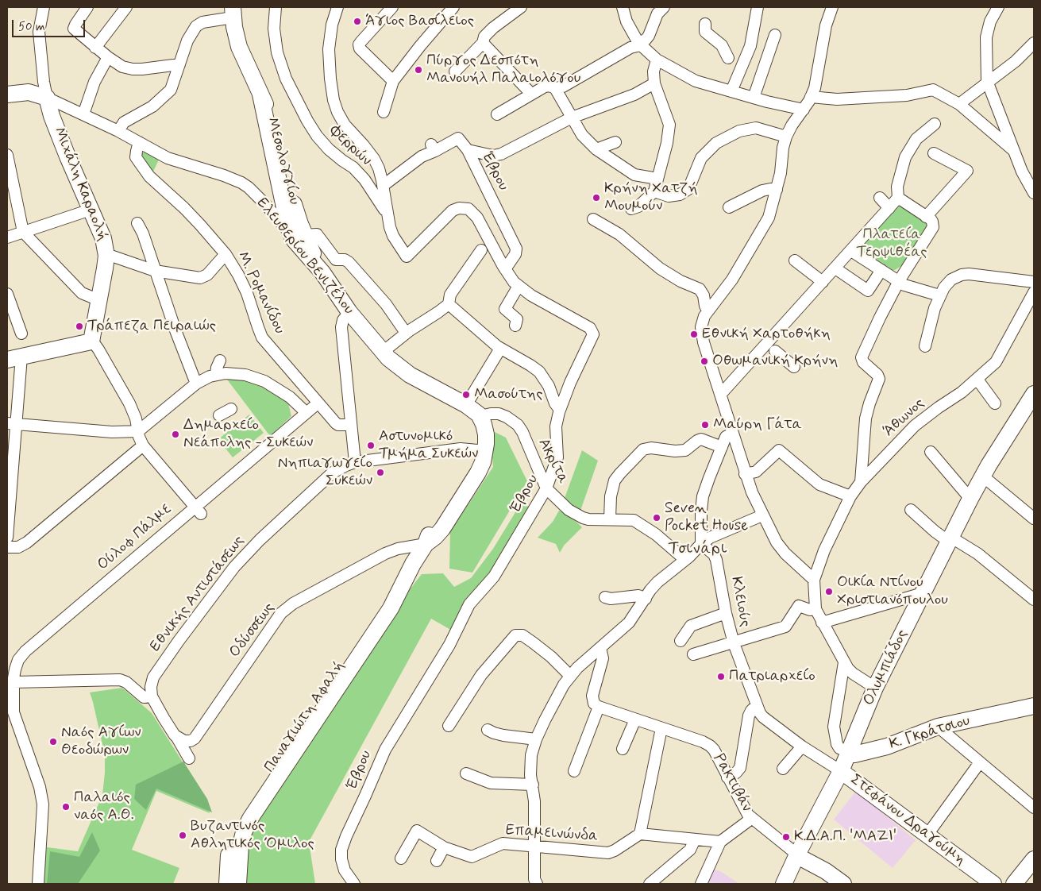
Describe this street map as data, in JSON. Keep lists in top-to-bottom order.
{
  "streets": {
    "street": [
      "Φερρών",
      "Μεσολογγίου",
      "Έβρου",
      "Μιχάλη Καραολή",
      "Ελευθερίου Βενιζέλου",
      "Μ. Ρομανίδου",
      "Άθωνος",
      "Ακρίτα",
      "Ούλοφ Πάλμε",
      "Εθνικής Αντιστάσεως",
      "Κλειούς",
      "Οδύσσεως",
      "Ολυμπιάδος",
      "Παναγιώτη Αφαλή",
      "Κ. Γκράτσιου",
      "Ρακτιβάν",
      "Στεφάνου Δραγούμη",
      "Επαμεινώνδα"
    ]
  },
  "crossings": [
    ["Φερρών", "Έβρου"],
    ["Μεσολογγίου", "Ελευθερίου Βενιζέλου"],
    ["Έβρου", "Ακρίτα"],
    ["Μιχάλη Καραολή", "Ελευθερίου Βενιζέλου"],
    ["Ελευθερίου Βενιζέλου", "Μ. Ρομανίδου"],
    ["Ελευθερίου Βενιζέλου", "Ακρίτα"],
    ["Ελευθερίου Βενιζέλου", "Παναγιώτη Αφαλή"],
    ["Μ. Ρομανίδου", "Ούλοφ Πάλμε"],
    ["Ακρίτα", "Παναγιώτη Αφαλή"],
    ["Εθνικής Αντιστάσεως", "Παναγιώτη Αφαλή"],
    ["Κλειούς", "Ολυμπιάδος"],
    ["Κλειούς", "Στεφάνου Δραγούμη"],
    ["Οδύσσεως", "Παναγιώτη Αφαλή"],
    ["Ολυμπιάδος", "Κ. Γκράτσιου"],
    ["Ολυμπιάδος", "Ρακτιβάν"],
    ["Ολυμπιάδος", "Στεφάνου Δραγούμη"]
  ],
  "districts": ["Τσινάρι"],
  "parks": ["Πλατεία Τερψιθέας"],
  "places": [
    "Άγιος Βασίλειος",
    "Πύργος Δεσπότη Μανουήλ Παλαιολόγου",
    "Κρήνη Χατζή Μουμούν",
    "Τράπεζα Πειραιώς",
    "Εθνική Χαρτοθήκη",
    "Οθωμανική Κρήνη",
    "Μασούτης",
    "Μαύρη Γάτα",
    "Δημαρχείο Νεάπολης - Συκεών",
    "Αστυνομικό Τμήμα Συκεών",
    "Νηπιαγωγείο Συκεών",
    "Seven Pocket House",
    "Οικία Ντίνου Χριστιανόπουλου",
    "Πατριαρχείο",
    "Ναός Αγίων Θεοδώρων",
    "Παλαιός ναός Α.Θ.",
    "Βυζαντινός Αθλητικός Όμιλος",
    "Κ.Δ.Α.Π. 'ΜΑΖΙ'"
  ],
  "scale_bar": "50 m"
}
